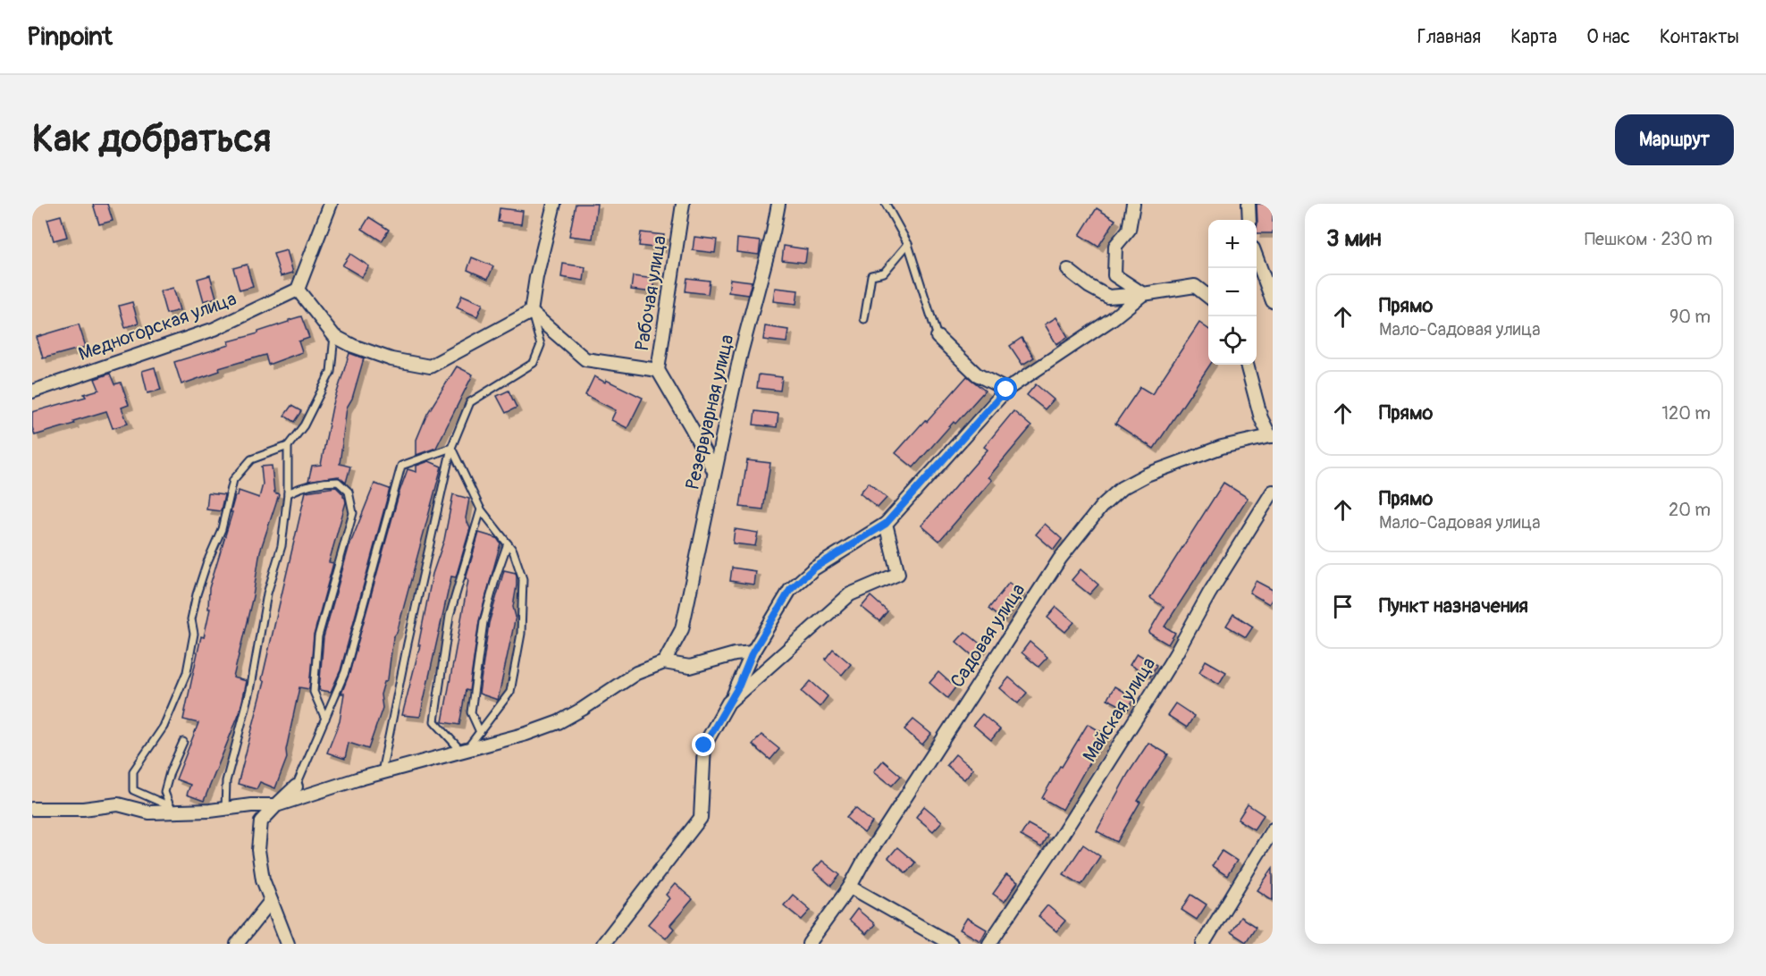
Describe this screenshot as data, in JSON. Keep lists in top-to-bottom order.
{
  "streets": {
    "street": [
      "Рабочая улица",
      "Медногорская улица",
      "Резервуарная улица",
      "Садовая улица",
      "Майская улица"
    ]
  },
  "crossings": [
    ["Рабочая улица", "Резервуарная улица"]
  ],
  "page": {
    "header": "Pinpoint",
    "nav": [
      "Главная",
      "Карта",
      "О нас",
      "Контакты"
    ],
    "buttons": "Маршрут",
    "title": "Как добраться",
    "heading": ["3 мин", "Пешком · 230 m"],
    "map_buttons": ["+", "−"],
    "list": [
      ["Прямо", "Мало-Садовая улица", "90 m"],
      ["Прямо", "120 m"],
      ["Прямо", "Мало-Садовая улица", "20 m"],
      "Пункт назначения"
    ]
  }
}
